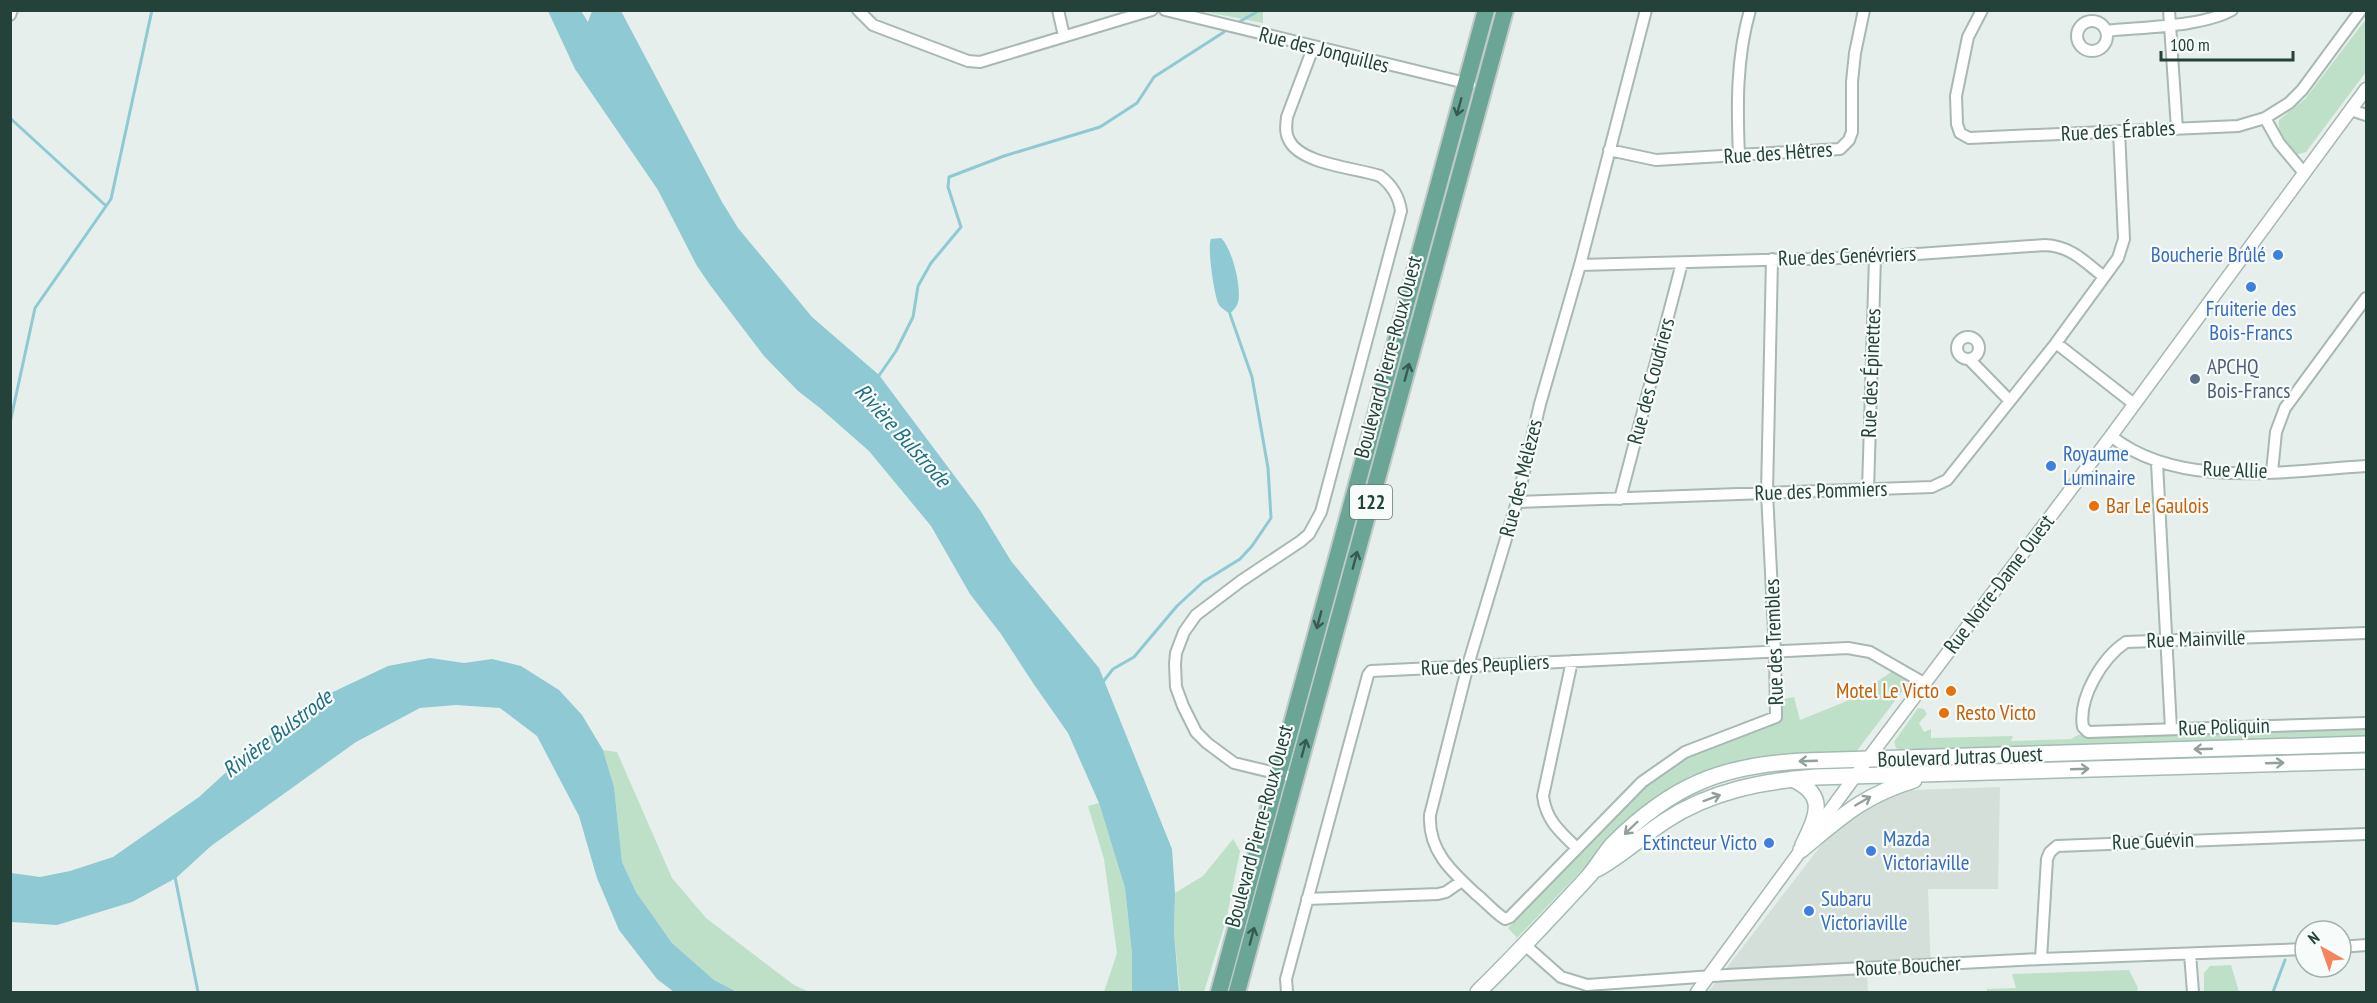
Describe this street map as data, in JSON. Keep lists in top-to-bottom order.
{
  "streets": {
    "main road": ["Boulevard Pierre-Roux Ouest", "122", "Boulevard Jutras Ouest"],
    "street": [
      "Rue des Jonquilles",
      "Rue des Érables",
      "Rue des Hêtres",
      "Rue des Genévriers",
      "Rue des Épinettes",
      "Rue des Coudriers",
      "Rue Allie",
      "Rue des Mélèzes",
      "Rue des Pommiers",
      "Rue Notre-Dame Ouest",
      "Rue Mainville",
      "Rue des Trembles",
      "Rue des Peupliers",
      "Rue Poliquin",
      "Rue Guévin",
      "Route Boucher"
    ]
  },
  "crossings": [
    ["Rue des Jonquilles", "Boulevard Pierre-Roux Ouest"],
    ["Rue des Érables", "Rue des Pommiers"],
    ["Rue des Hêtres", "Rue des Mélèzes"],
    ["Rue des Genévriers", "Rue des Épinettes"],
    ["Rue des Genévriers", "Rue des Coudriers"],
    ["Rue des Genévriers", "Rue des Mélèzes"],
    ["Rue des Genévriers", "Rue des Pommiers"],
    ["Rue des Genévriers", "Rue des Trembles"],
    ["Rue des Épinettes", "Rue des Pommiers"],
    ["Rue des Coudriers", "Rue des Pommiers"],
    ["Rue Allie", "Rue Notre-Dame Ouest"],
    ["Rue des Mélèzes", "Rue des Pommiers"],
    ["Rue des Mélèzes", "Rue des Trembles"],
    ["Rue des Mélèzes", "Rue des Peupliers"],
    ["Rue des Pommiers", "Rue des Trembles"],
    ["Rue Notre-Dame Ouest", "Rue des Peupliers"],
    ["Rue Notre-Dame Ouest", "Boulevard Jutras Ouest"],
    ["Rue Notre-Dame Ouest", "Route Boucher"],
    ["Rue Mainville", "Rue Poliquin"],
    ["Rue des Trembles", "Rue des Peupliers"],
    ["Boulevard Jutras Ouest", "Route Boucher"],
    ["Rue Guévin", "Route Boucher"]
  ],
  "water": ["Rivière Bulstrode"],
  "places": [
    "Boucherie Brûlé",
    "Fruiterie des Bois-Francs",
    "APCHQ Bois-Francs",
    "Royaume Luminaire",
    "Bar Le Gaulois",
    "Motel Le Victo",
    "Resto Victo",
    "Extincteur Victo",
    "Mazda Victoriaville",
    "Subaru Victoriaville"
  ],
  "scale_bar": "100 m",
  "north": "top left"
}
